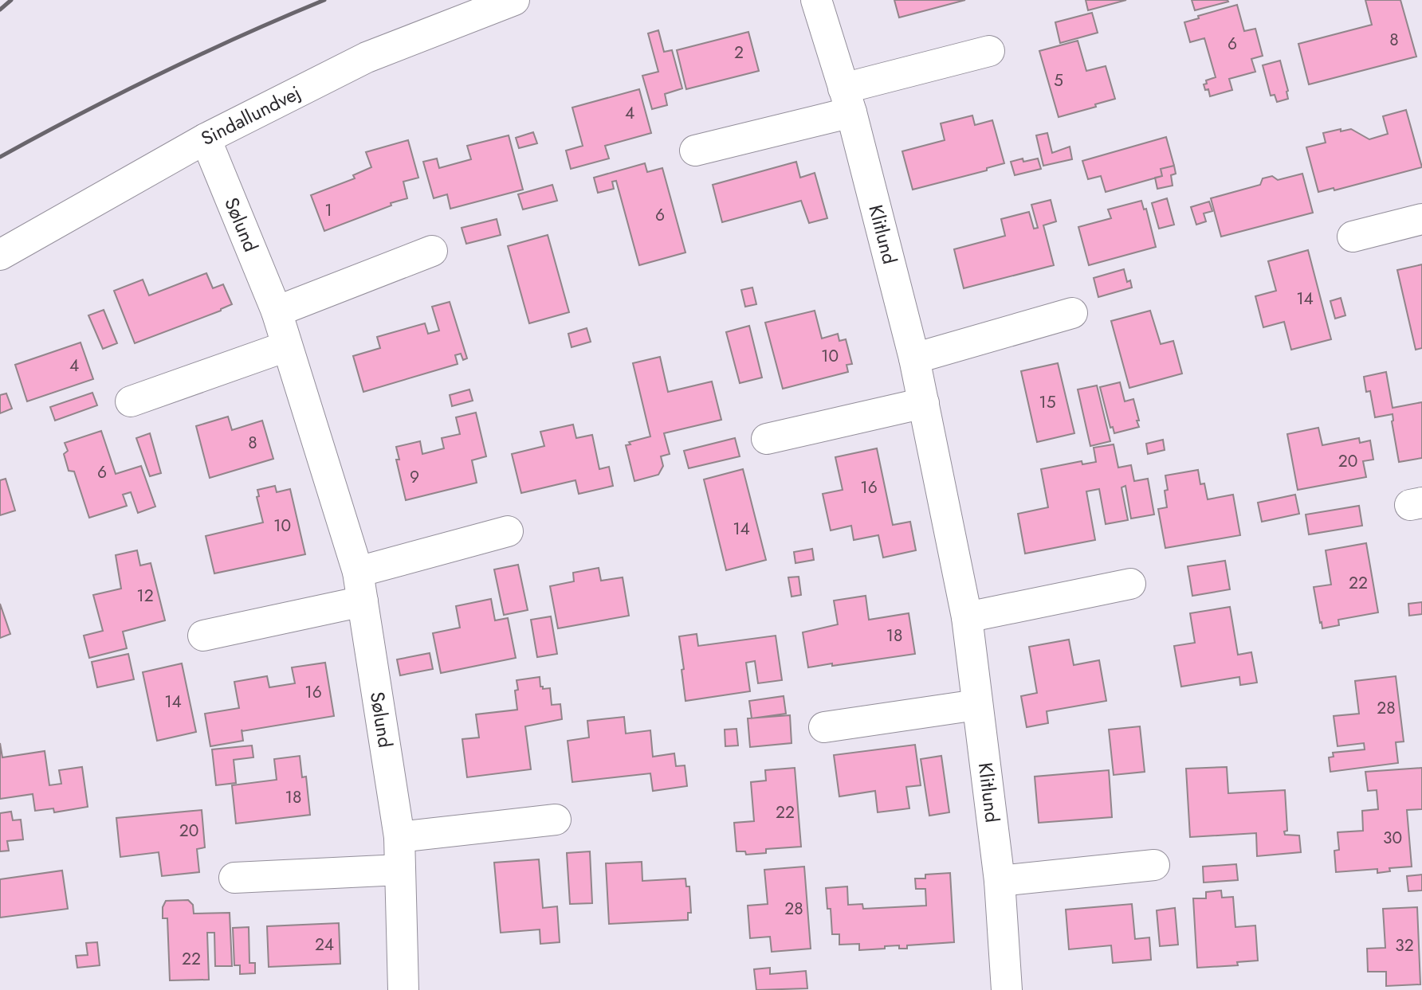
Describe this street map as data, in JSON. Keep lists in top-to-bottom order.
{
  "streets": {
    "street": ["Sindallundvej", "Sølund", "Klitlund"]
  },
  "crossings": [
    ["Sindallundvej", "Sølund"]
  ],
  "house_numbers": [
    "8",
    "6",
    "2",
    "5",
    "4",
    "1",
    "6",
    "14",
    "10",
    "4",
    "15",
    "8",
    "20",
    "6",
    "9",
    "16",
    "10",
    "14",
    "22",
    "12",
    "18",
    "16",
    "14",
    "28",
    "18",
    "22",
    "20",
    "30",
    "28",
    "24",
    "32",
    "22"
  ]
}
